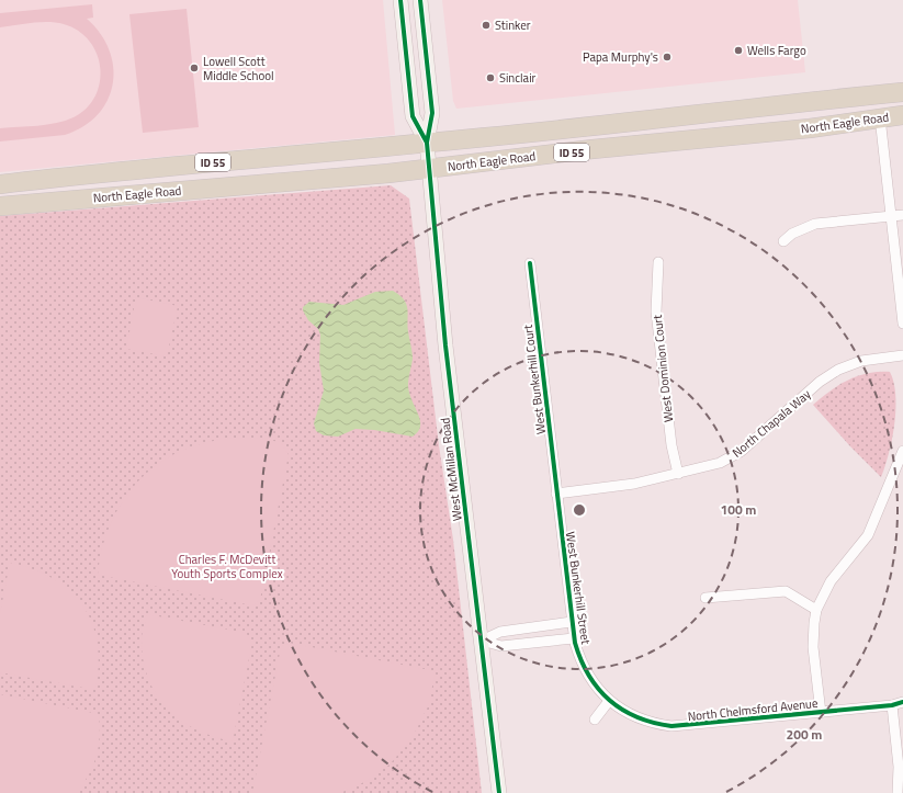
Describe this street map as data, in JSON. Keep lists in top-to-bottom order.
{
  "streets": {
    "highway": ["North Eagle Road", "ID 55"],
    "main road": ["West McMillan Road"],
    "street": [
      "West Dominion Court",
      "West Bunkerhill Court",
      "North Chapala Way",
      "West Bunkerhill Street",
      "North Chelmsford Avenue"
    ]
  },
  "crossings": [
    ["North Eagle Road", "West McMillan Road"],
    ["West Dominion Court", "North Chapala Way"],
    ["West Bunkerhill Court", "North Chapala Way"],
    ["West Bunkerhill Court", "West Bunkerhill Street"],
    ["North Chapala Way", "West Bunkerhill Street"],
    ["West Bunkerhill Street", "North Chelmsford Avenue"]
  ],
  "parks": ["Charles F. McDevitt Youth Sports Complex"],
  "places": [
    "Stinker",
    "Wells Fargo",
    "Papa Murphy's",
    "Lowell Scott Middle School",
    "Sinclair"
  ],
  "rings": ["100 m", "200 m"]
}
